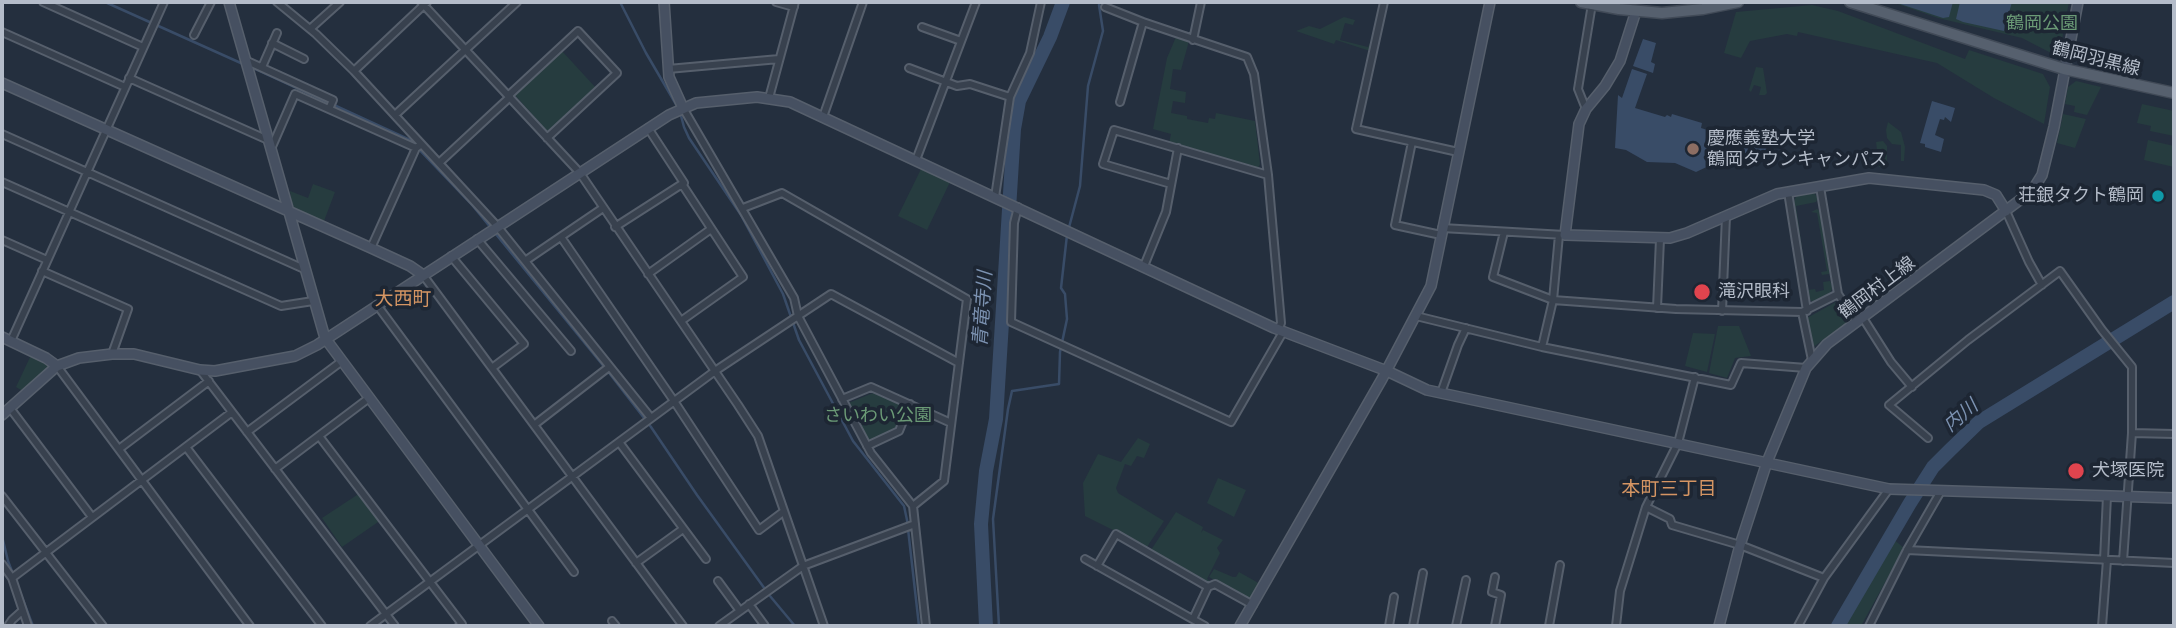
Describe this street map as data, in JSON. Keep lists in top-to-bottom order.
{
  "streets": {
    "main road": ["鶴岡羽黒線"],
    "street": ["鶴岡村上線"]
  },
  "crossings": [
    ["鶴岡羽黒線", "鶴岡村上線"]
  ],
  "districts": ["大西町", "本町三丁目"],
  "water": ["青竜寺川", "内川"],
  "parks": ["鶴岡公園", "さいわい公園"],
  "places": [
    "慶應義塾大学 鶴岡タウンキャンパス",
    "荘銀タクト鶴岡",
    "滝沢眼科",
    "犬塚医院"
  ]
}
